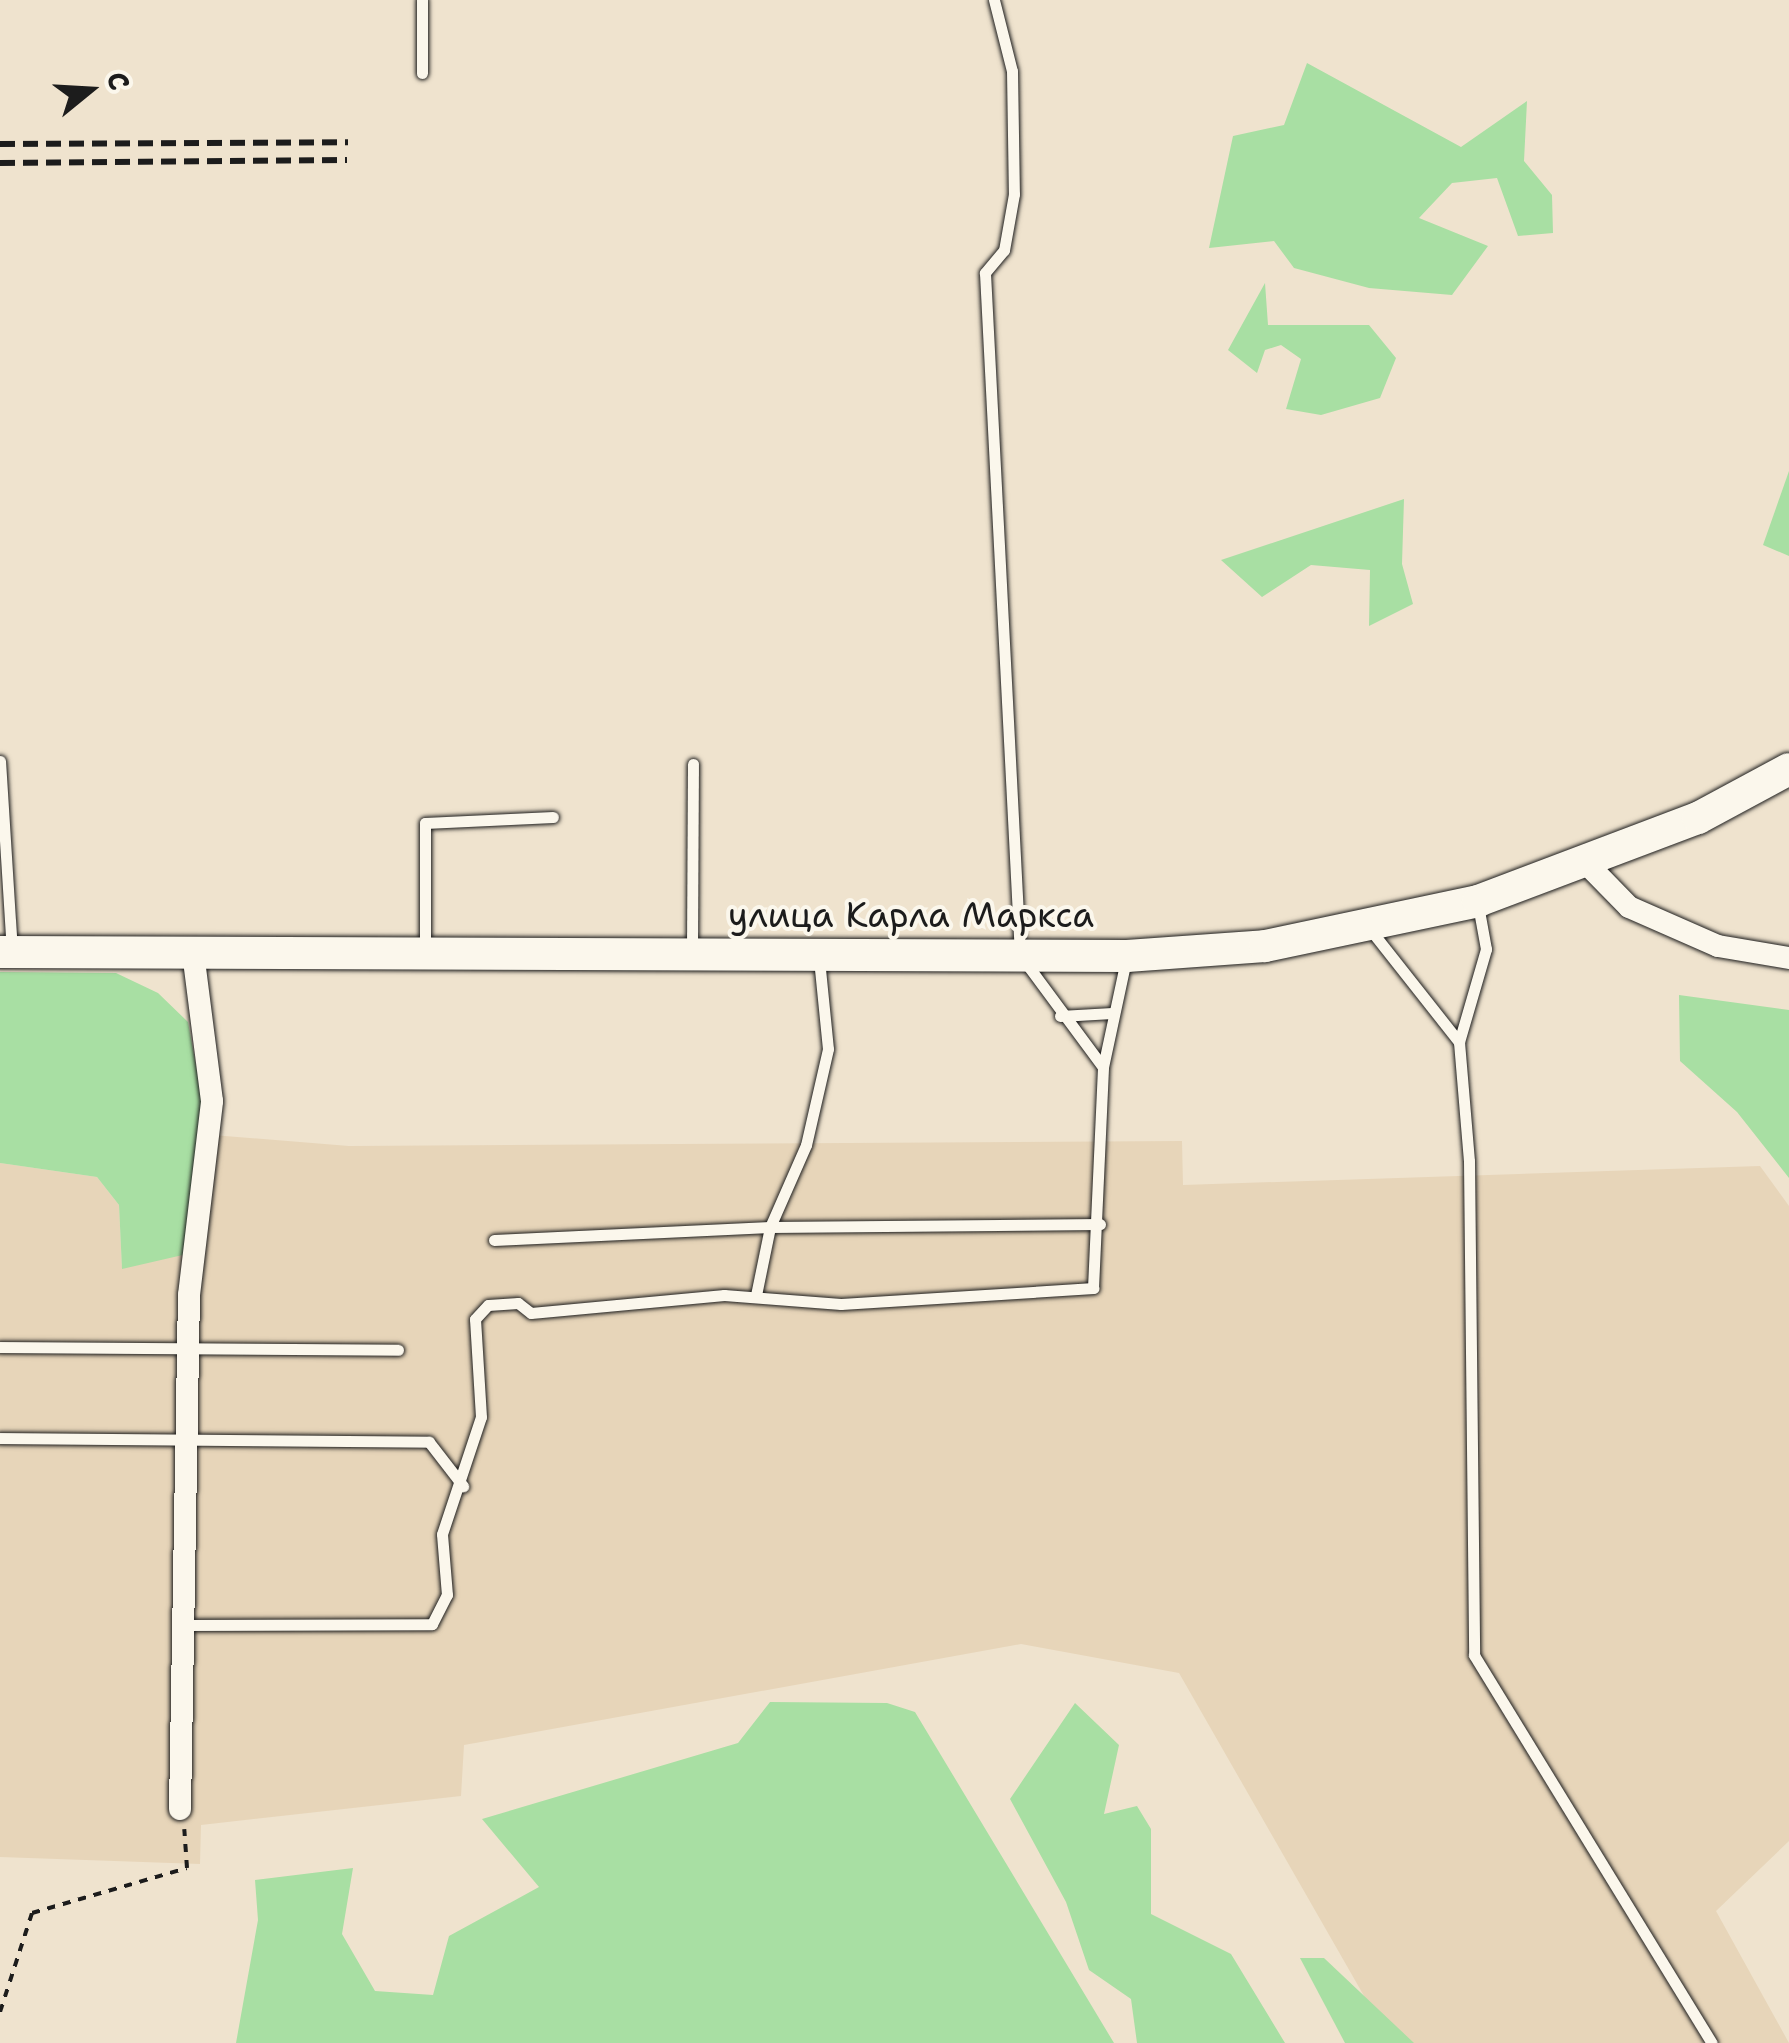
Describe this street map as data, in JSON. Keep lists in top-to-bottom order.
{
  "streets": {
    "main road": ["улица Карла Маркса"]
  },
  "north": "right"
}
